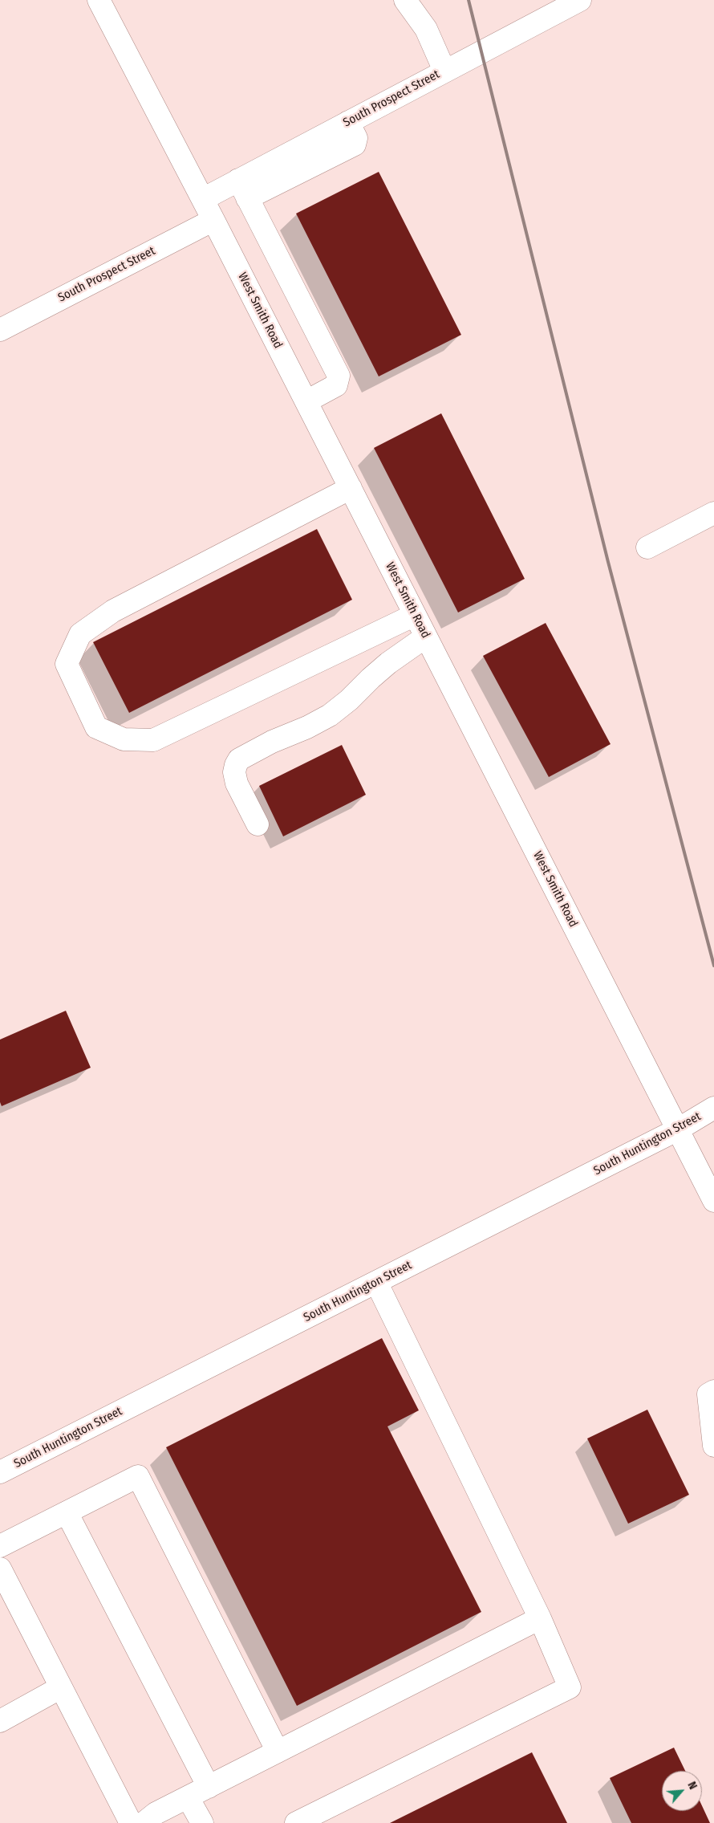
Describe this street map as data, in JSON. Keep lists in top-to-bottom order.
{
  "streets": {
    "street": ["South Prospect Street", "West Smith Road", "South Huntington Street"]
  },
  "crossings": [
    ["South Prospect Street", "West Smith Road"],
    ["West Smith Road", "South Huntington Street"]
  ],
  "north": "top right"
}
